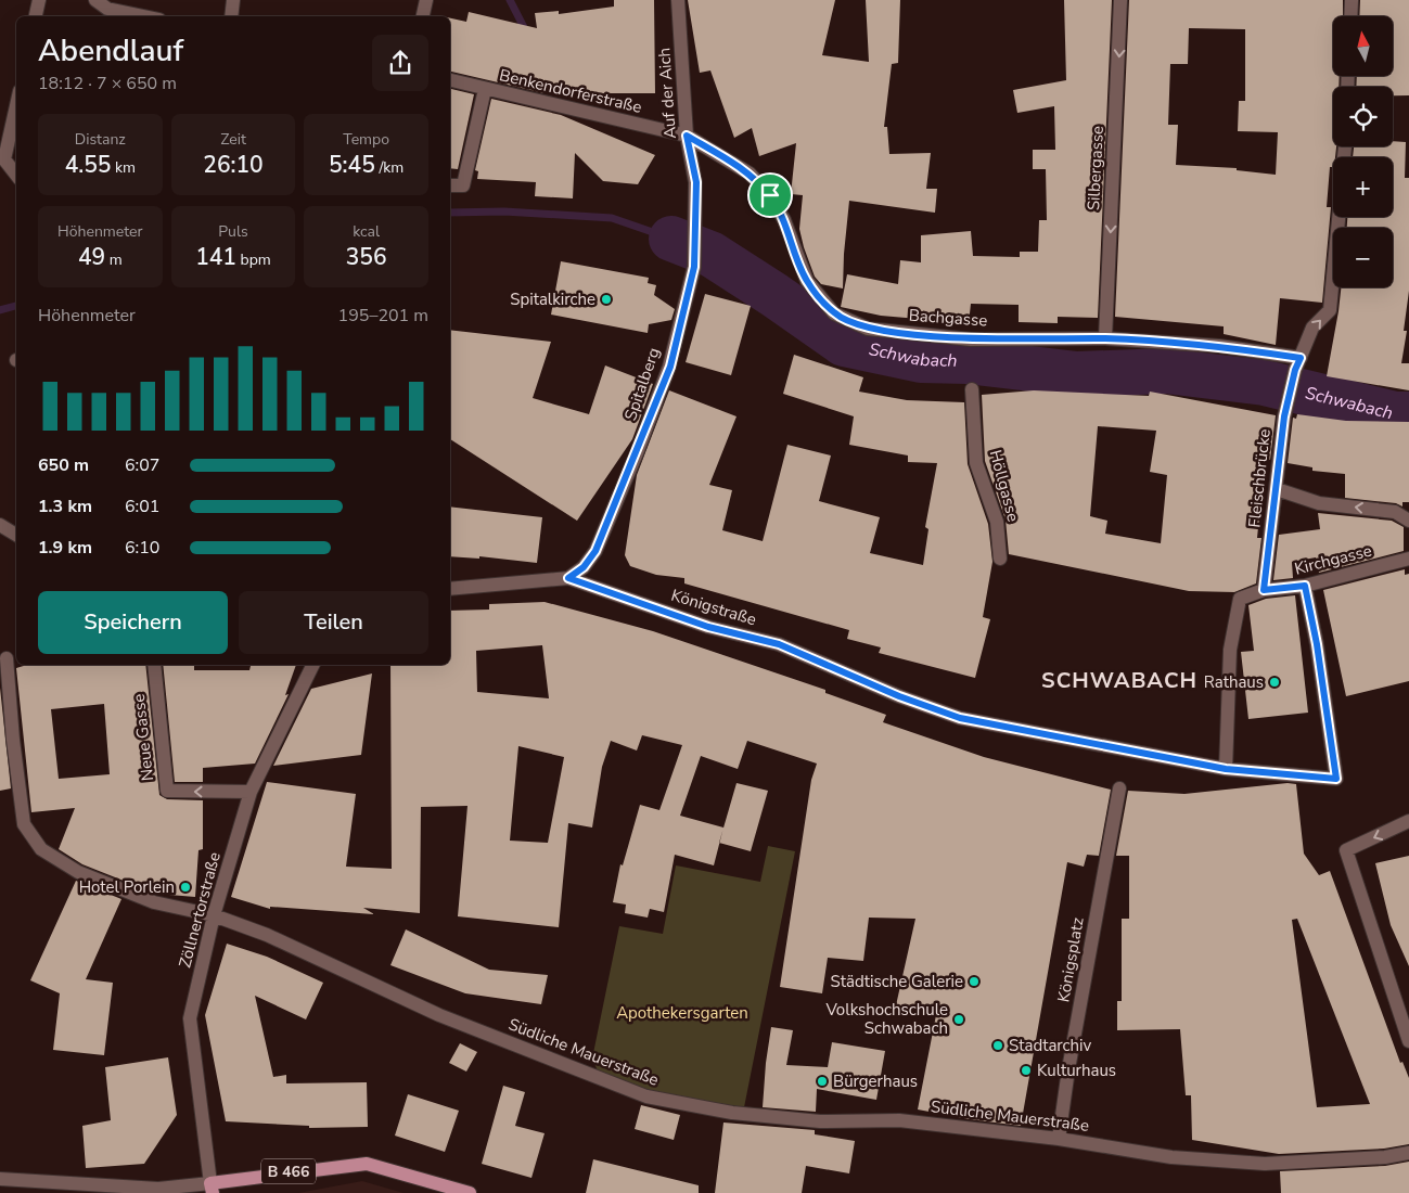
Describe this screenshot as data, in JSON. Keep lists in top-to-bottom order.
{
  "streets": {
    "main road": ["B 466"],
    "street": [
      "Benkendorferstraße",
      "Auf der Aich",
      "Silbergasse",
      "Bachgasse",
      "Spitalberg",
      "Fleischbrücke",
      "Höllgasse",
      "Kirchgasse",
      "Königstraße",
      "Neue Gasse",
      "Zöllnertorstraße",
      "Königsplatz",
      "Südliche Mauerstraße"
    ]
  },
  "crossings": [
    ["Benkendorferstraße", "Auf der Aich"],
    ["Benkendorferstraße", "Bachgasse"],
    ["Auf der Aich", "Bachgasse"],
    ["Auf der Aich", "Spitalberg"],
    ["Silbergasse", "Bachgasse"],
    ["Bachgasse", "Fleischbrücke"],
    ["Spitalberg", "Königstraße"],
    ["Fleischbrücke", "Kirchgasse"],
    ["Neue Gasse", "Zöllnertorstraße"],
    ["Zöllnertorstraße", "Südliche Mauerstraße"],
    ["Zöllnertorstraße", "B 466"],
    ["Königsplatz", "Südliche Mauerstraße"]
  ],
  "one_way": ["Silbergasse", "Fleischbrücke"],
  "districts": ["SCHWABACH"],
  "water": ["Schwabach"],
  "parks": ["Apothekersgarten"],
  "places": [
    "Spitalkirche",
    "Rathaus",
    "Hotel Porlein",
    "Städtische Galerie",
    "Volkshochschule Schwabach",
    "Stadtarchiv",
    "Kulturhaus",
    "Bürgerhaus"
  ],
  "north": "top",
  "page": {
    "map_buttons": ["+", "−"],
    "heading": ["Abendlauf", "18:12 · 7 × 650 m"],
    "stats": [
      ["Distanz", "4.55 km"],
      ["Zeit", "26:10"],
      ["Tempo", "5:45 /km"],
      ["Höhenmeter", "49 m"],
      ["Puls", "141 bpm"],
      ["kcal", "356"]
    ],
    "chart": ["Höhenmeter", "195–201 m"],
    "list": [
      {
        "name": "650 m",
        "note": "6:07"
      },
      {
        "name": "1.3 km",
        "note": "6:01"
      },
      {
        "name": "1.9 km",
        "note": "6:10"
      }
    ],
    "buttons": ["Speichern", "Teilen"]
  }
}
